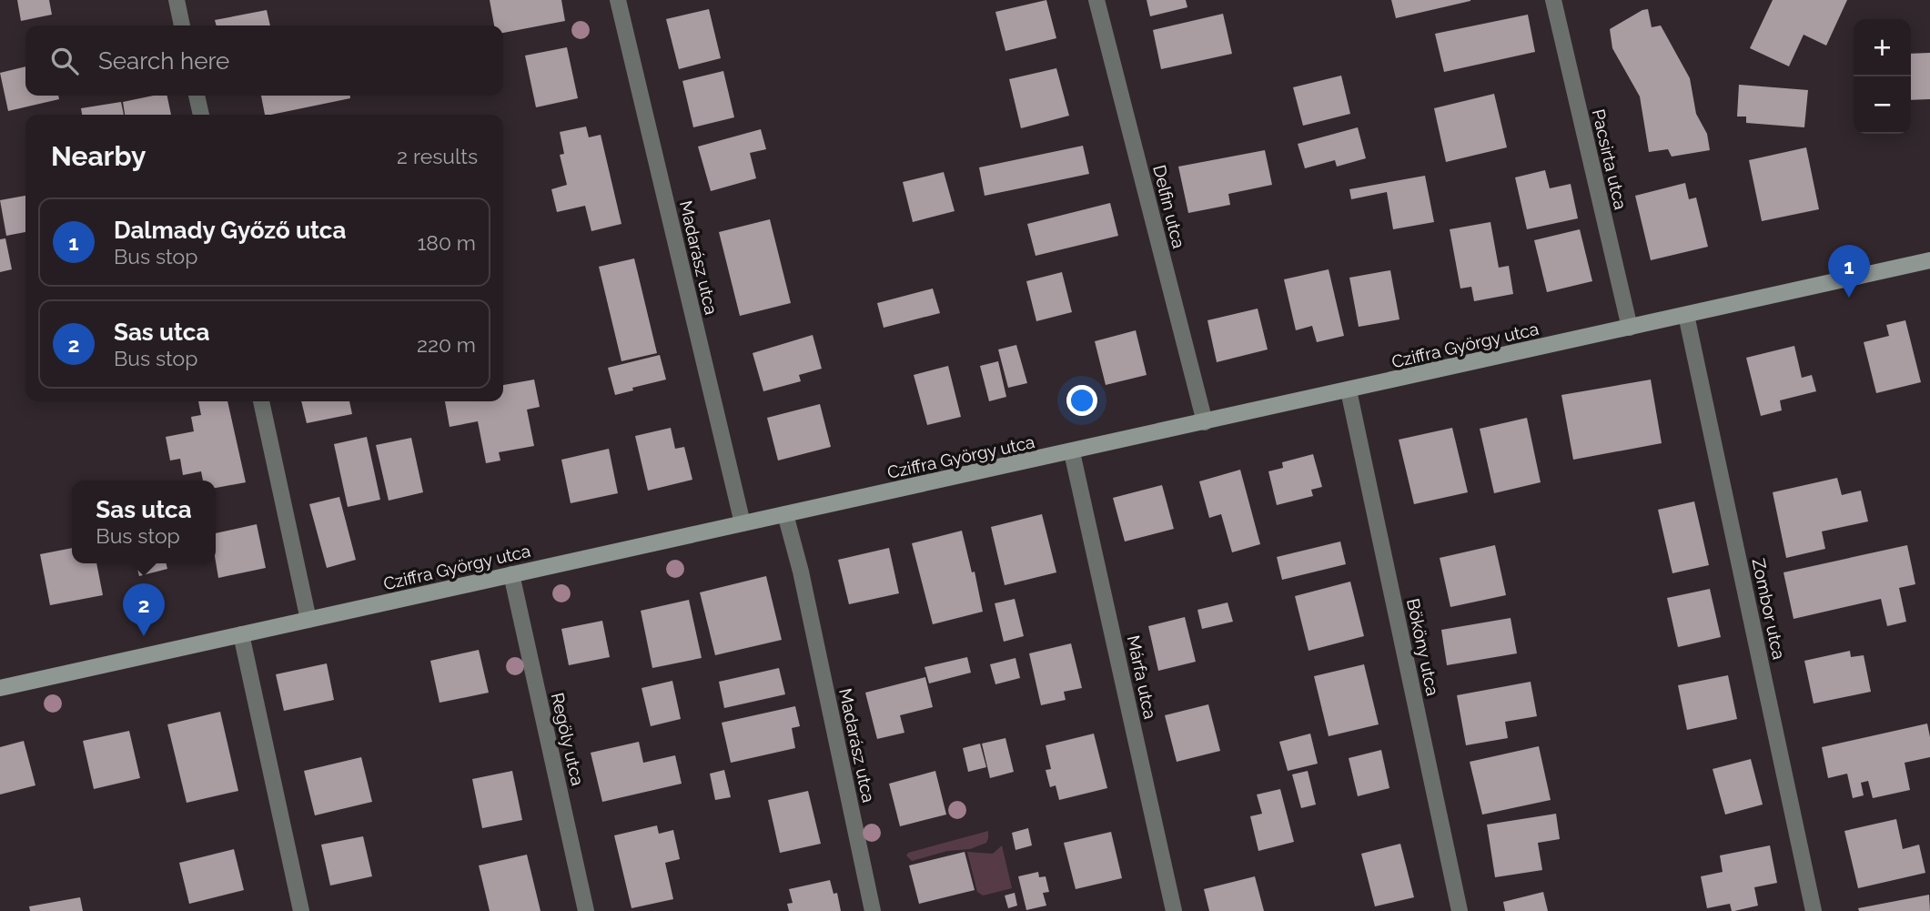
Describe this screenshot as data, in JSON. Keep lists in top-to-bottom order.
{
  "streets": {
    "street": [
      "Pacsirta utca",
      "Delfin utca",
      "Madarász utca",
      "Cziffra György utca",
      "Zombor utca",
      "Bököny utca",
      "Márfa utca",
      "Regöly utca"
    ]
  },
  "crossings": [
    ["Pacsirta utca", "Cziffra György utca"],
    ["Delfin utca", "Cziffra György utca"],
    ["Madarász utca", "Cziffra György utca"],
    ["Cziffra György utca", "Zombor utca"],
    ["Cziffra György utca", "Bököny utca"],
    ["Cziffra György utca", "Márfa utca"],
    ["Cziffra György utca", "Regöly utca"]
  ],
  "page": {
    "map_buttons": ["+", "−"],
    "search": "Search here",
    "heading": ["Nearby", "2 results"],
    "list": [
      {
        "mark": "1",
        "name": "Dalmady Győző utca",
        "note": "Bus stop",
        "value": "180 m"
      },
      {
        "mark": "2",
        "name": "Sas utca",
        "note": "Bus stop",
        "value": "220 m"
      }
    ],
    "pins": ["1", "2"],
    "popup": ["Sas utca", "Bus stop"]
  }
}
